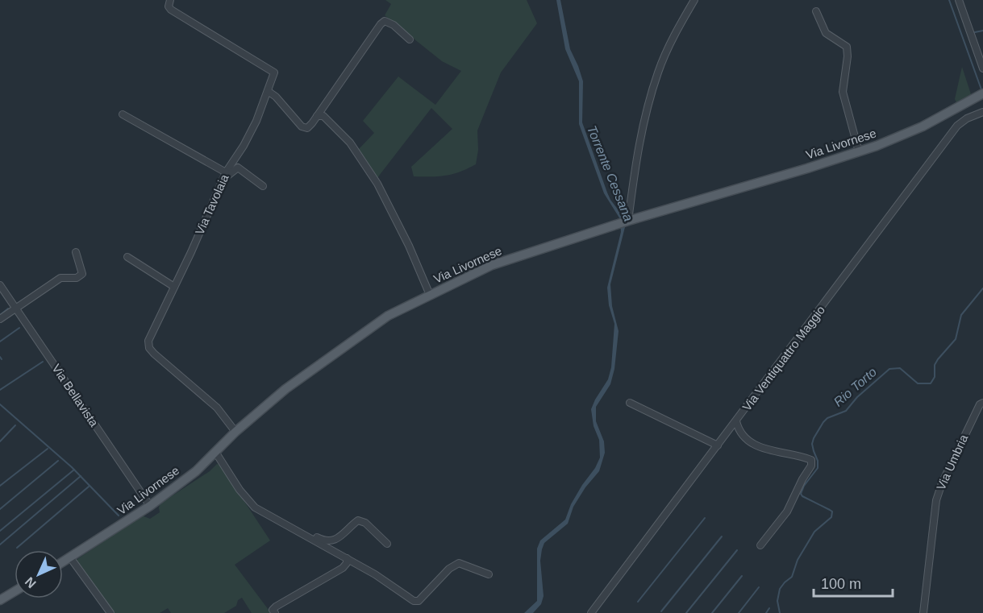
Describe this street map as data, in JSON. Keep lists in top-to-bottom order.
{
  "streets": {
    "main road": ["Via Livornese"],
    "street": [
      "Via Tavolaia",
      "Via Ventiquattro Maggio",
      "Via Bellavista",
      "Via Umbria"
    ]
  },
  "crossings": [
    ["Via Livornese", "Via Tavolaia"],
    ["Via Livornese", "Via Bellavista"]
  ],
  "water": ["Torrente Cessana", "Rio Torto"],
  "scale_bar": "100 m",
  "north": "bottom left"
}
